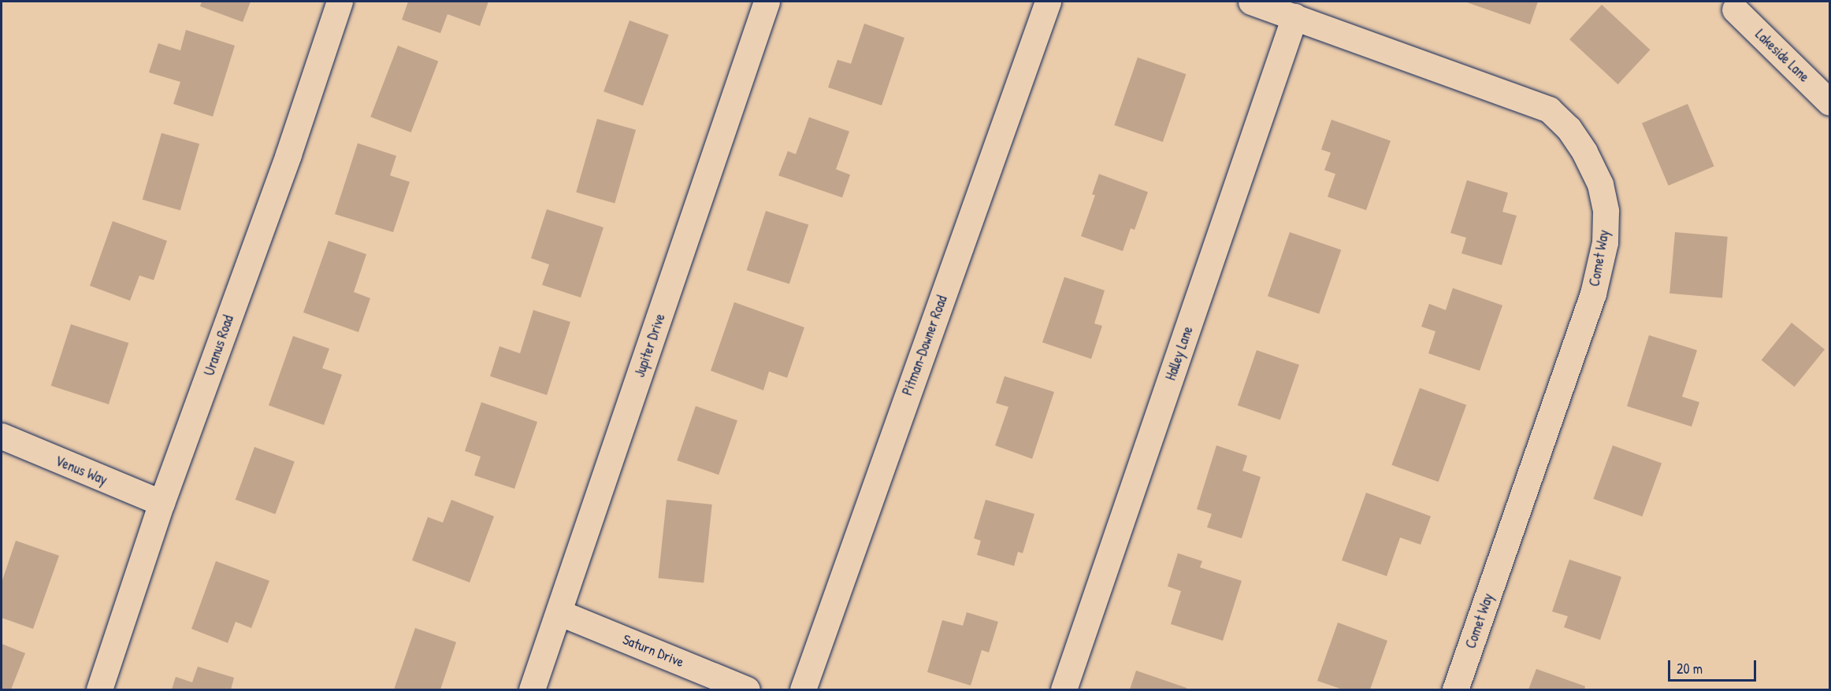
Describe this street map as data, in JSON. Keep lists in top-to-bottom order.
{
  "streets": {
    "street": [
      "Lakeside Lane",
      "Comet Way",
      "Uranus Road",
      "Jupiter Drive",
      "Pitman-Downer Road",
      "Halley Lane",
      "Venus Way",
      "Saturn Drive"
    ]
  },
  "crossings": [
    ["Comet Way", "Halley Lane"],
    ["Uranus Road", "Venus Way"],
    ["Jupiter Drive", "Saturn Drive"]
  ],
  "scale_bar": "20 m"
}
